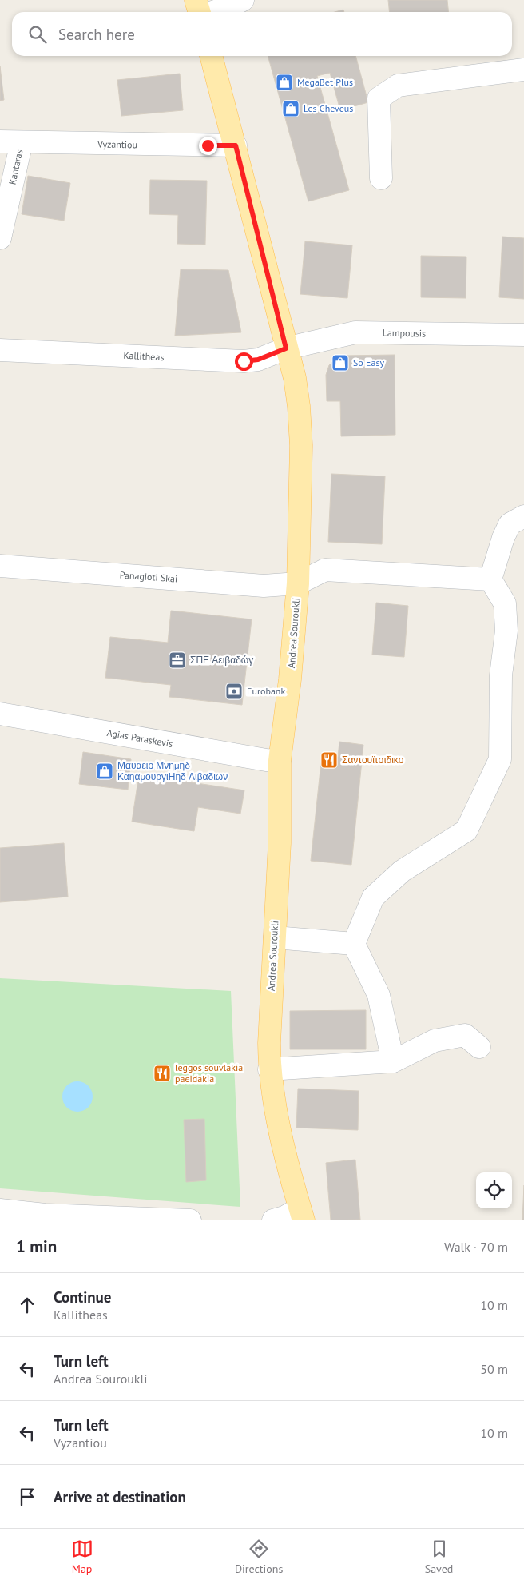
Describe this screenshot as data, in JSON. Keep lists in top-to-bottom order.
{
  "streets": {
    "main road": ["Andrea Souroukli"],
    "street": [
      "Vyzantiou",
      "Kantaras",
      "Lampousis",
      "Kallitheas",
      "Panagioti Skai",
      "Agias Paraskevis"
    ]
  },
  "crossings": [
    ["Vyzantiou", "Kantaras"],
    ["Vyzantiou", "Andrea Souroukli"],
    ["Lampousis", "Kallitheas"],
    ["Lampousis", "Andrea Souroukli"],
    ["Kallitheas", "Andrea Souroukli"],
    ["Panagioti Skai", "Andrea Souroukli"],
    ["Andrea Souroukli", "Agias Paraskevis"]
  ],
  "places": {
    "shop": [
      "MegaBet Plus",
      "Les Cheveus",
      "So Easy",
      "Μαυαειο Μνημηδ ΚαηαμουργιΗηδ Λιβαδιων"
    ],
    "office": ["ΣΠΕ Αειβαδώγ"],
    "bank": ["Eurobank"],
    "restaurant": ["Σαντουϊτσιδικο", "leggos souvlakia paeidakia"]
  },
  "page": {
    "search": "Search here",
    "heading": ["1 min", "Walk · 70 m"],
    "list": [
      ["Continue", "Kallitheas", "10 m"],
      ["Turn left", "Andrea Souroukli", "50 m"],
      ["Turn left", "Vyzantiou", "10 m"],
      "Arrive at destination"
    ],
    "nav": ["Map", "Directions", "Saved"]
  }
}
